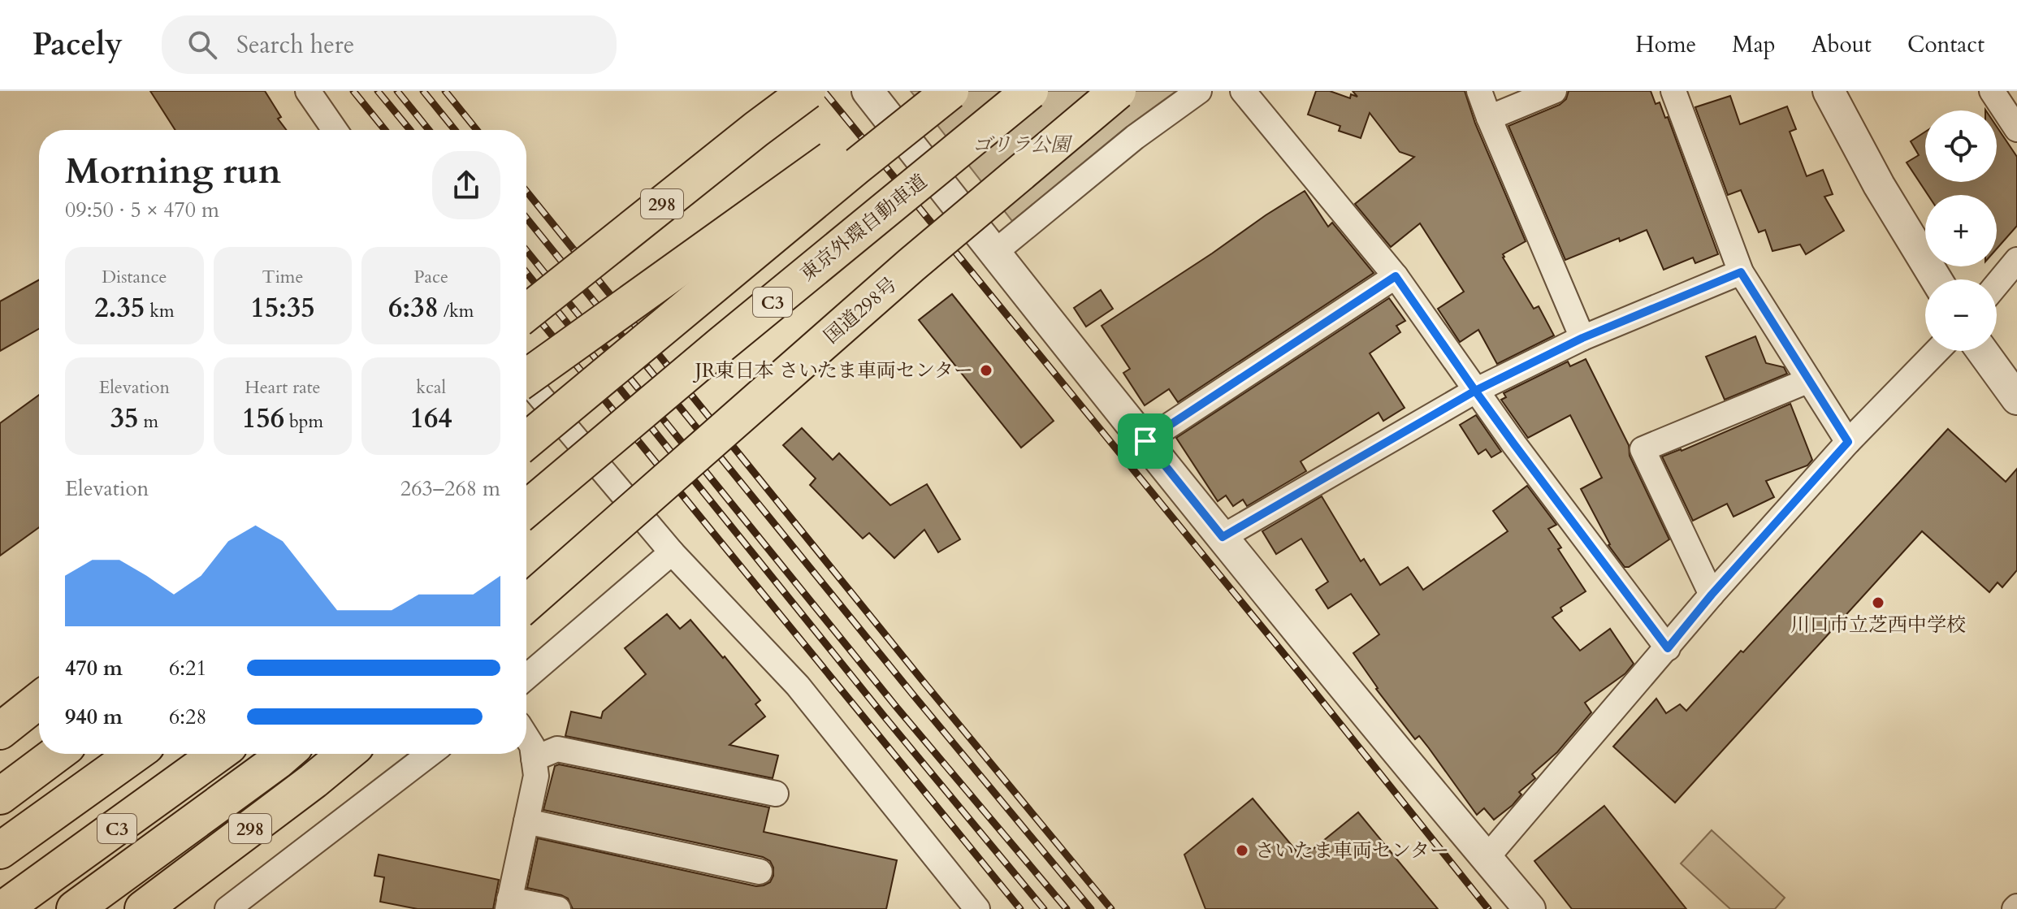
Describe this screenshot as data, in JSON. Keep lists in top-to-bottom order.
{
  "streets": {
    "highway": [
      "298",
      "東京外環自動車道",
      "C3",
      "国道298号"
    ]
  },
  "parks": ["ゴリラ公園"],
  "places": ["JR東日本 さいたま車両センター", "川口市立芝西中学校", "さいたま車両センター"],
  "page": {
    "header": "Pacely",
    "search": "Search here",
    "nav": [
      "Home",
      "Map",
      "About",
      "Contact"
    ],
    "map_buttons": ["+", "−"],
    "heading": ["Morning run", "09:50 · 5 × 470 m"],
    "stats": [
      ["Distance", "2.35 km"],
      ["Time", "15:35"],
      ["Pace", "6:38 /km"],
      ["Elevation", "35 m"],
      ["Heart rate", "156 bpm"],
      ["kcal", "164"]
    ],
    "chart": ["Elevation", "263–268 m"],
    "list": [
      {
        "name": "470 m",
        "note": "6:21"
      },
      {
        "name": "940 m",
        "note": "6:28"
      }
    ]
  }
}
